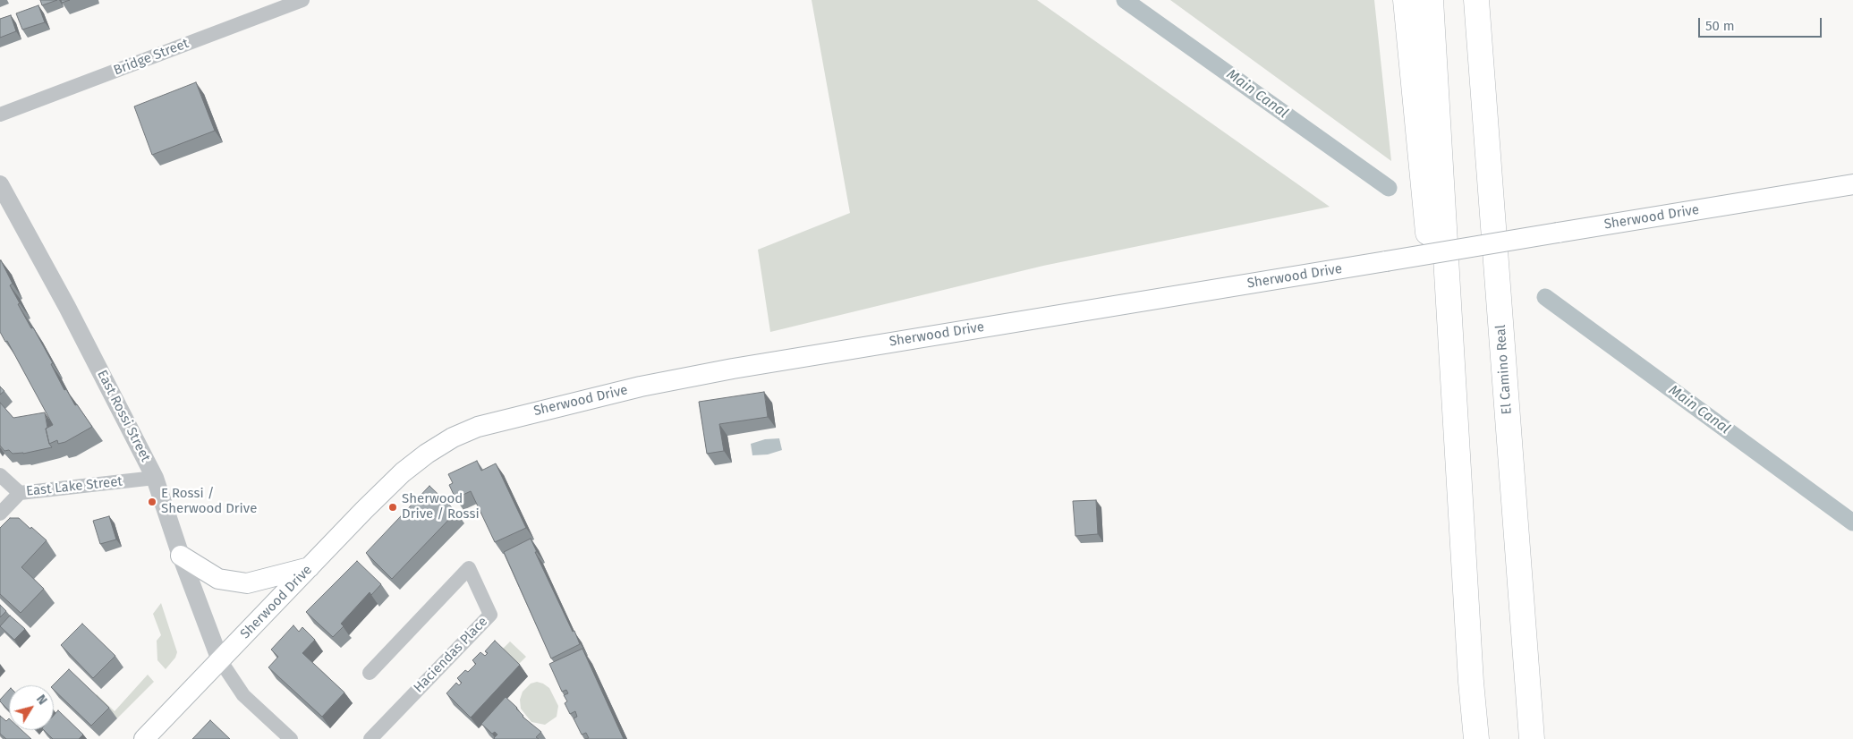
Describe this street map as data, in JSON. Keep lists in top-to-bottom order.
{
  "streets": {
    "highway": ["El Camino Real"],
    "main road": ["Sherwood Drive"],
    "street": [
      "Bridge Street",
      "East Rossi Street",
      "East Lake Street",
      "Haciendas Place"
    ]
  },
  "crossings": [
    ["Sherwood Drive", "East Rossi Street"],
    ["East Rossi Street", "East Lake Street"]
  ],
  "water": ["Main Canal"],
  "places": ["E Rossi / Sherwood Drive", "Sherwood Drive / Rossi"],
  "scale_bar": "50 m",
  "north": "top right"
}
